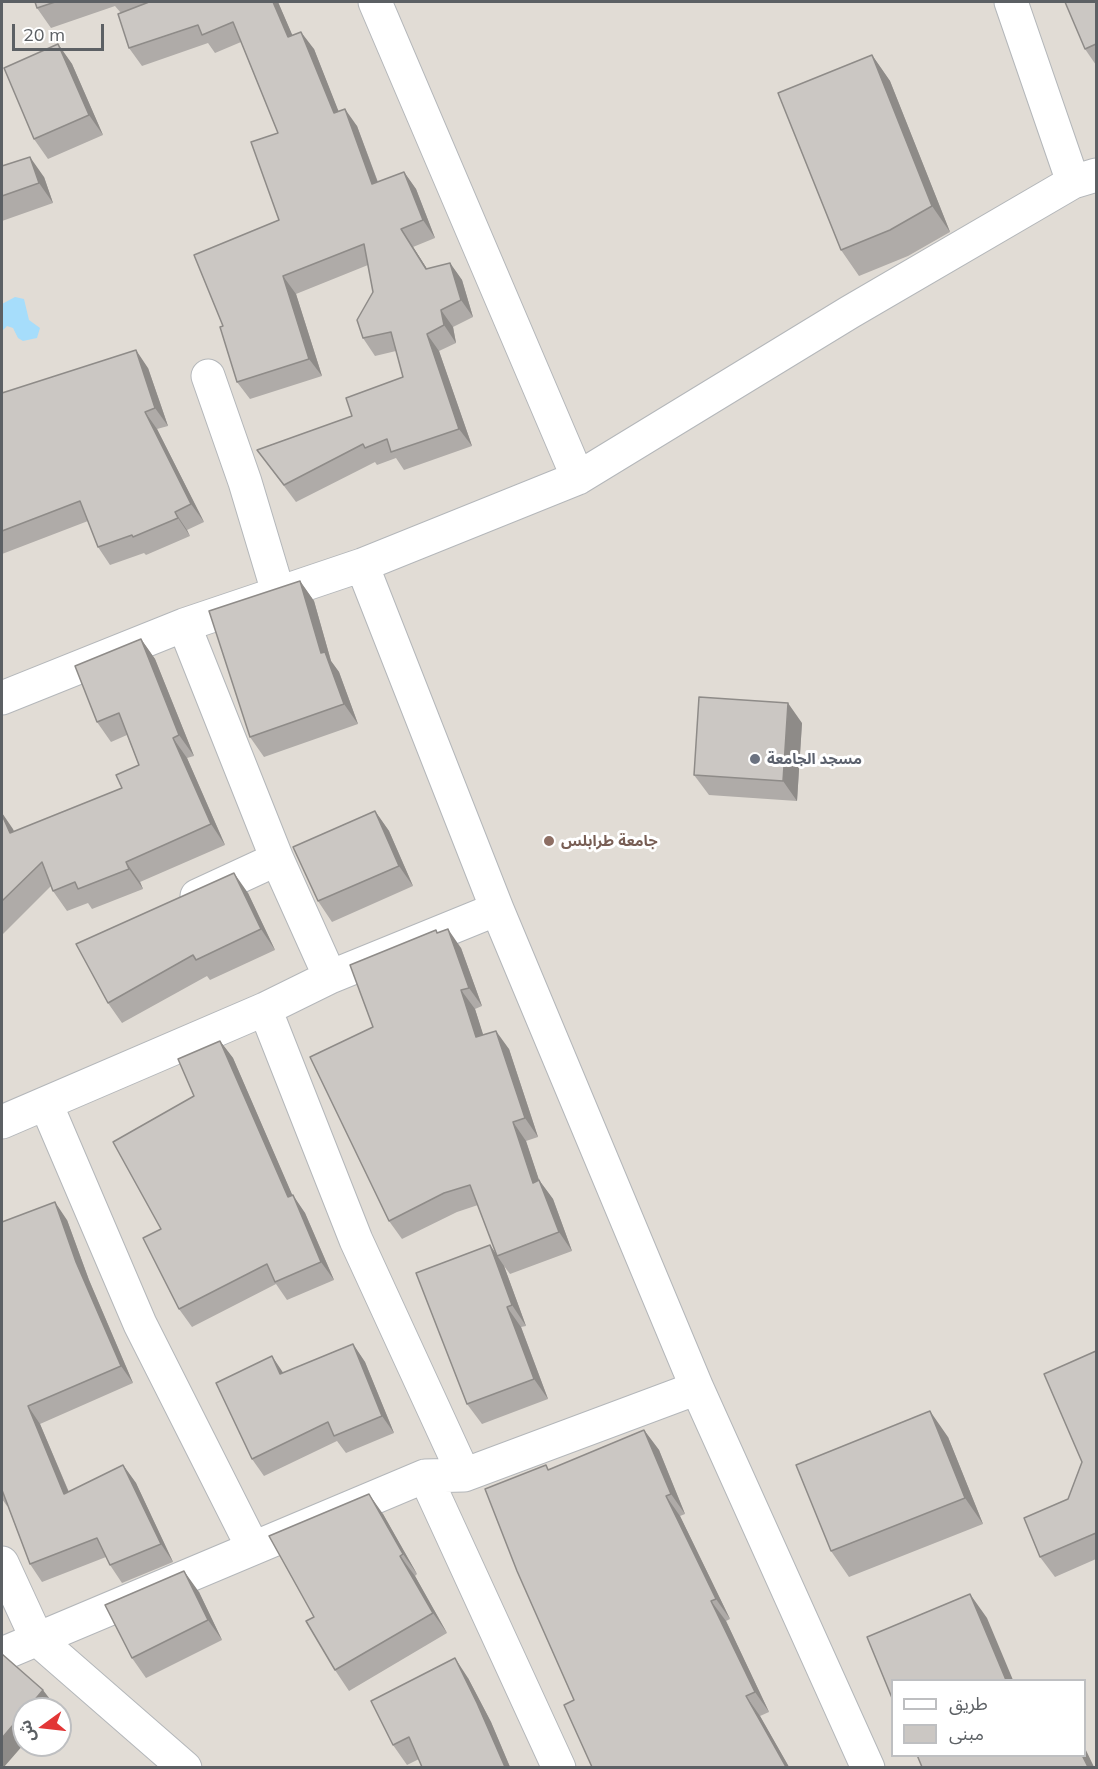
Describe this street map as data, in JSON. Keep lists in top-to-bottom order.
{
  "places": ["مسجد الجامعة", "جامعة طرابلس"],
  "legend": ["طريق", "مبنى"],
  "scale_bar": "20 m",
  "north": "left"
}
